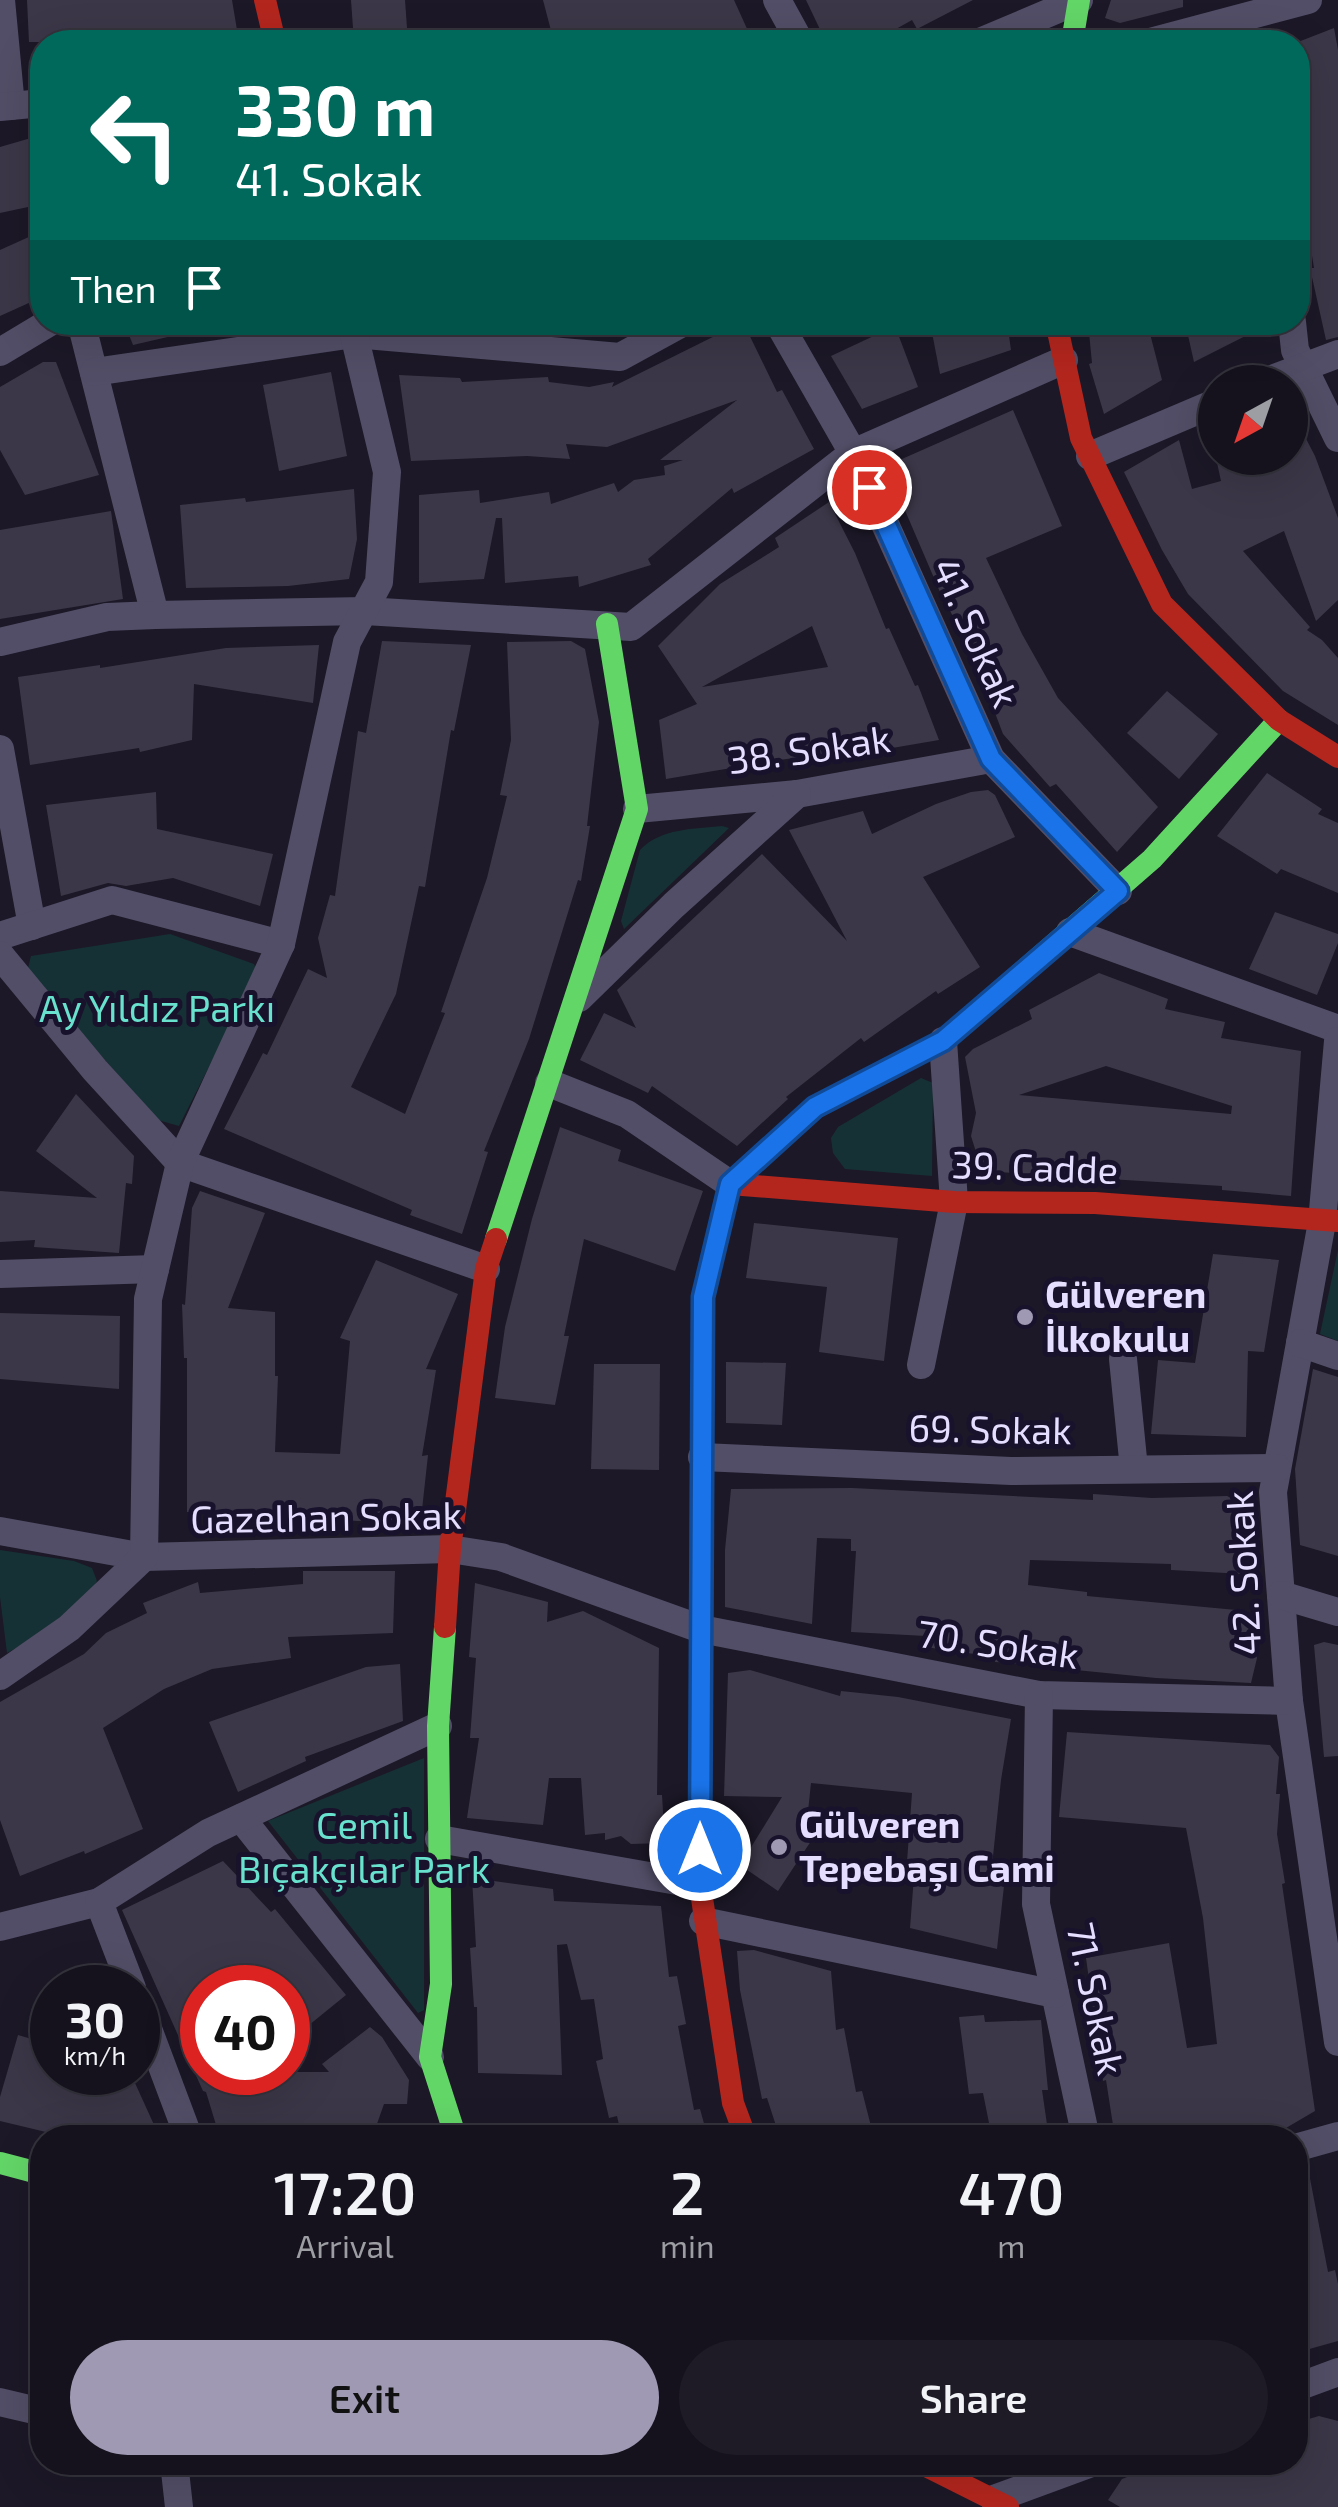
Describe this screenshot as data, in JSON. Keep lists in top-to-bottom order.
{
  "streets": {
    "street": [
      "41. Sokak",
      "38. Sokak",
      "39. Cadde",
      "69. Sokak",
      "Gazelhan Sokak",
      "42. Sokak",
      "70. Sokak",
      "71. Sokak"
    ]
  },
  "crossings": [
    ["41. Sokak", "38. Sokak"],
    ["39. Cadde", "42. Sokak"],
    ["69. Sokak", "42. Sokak"],
    ["Gazelhan Sokak", "70. Sokak"],
    ["42. Sokak", "70. Sokak"],
    ["70. Sokak", "71. Sokak"]
  ],
  "parks": ["Ay Yıldız Parkı", "Cemil Bıçakçılar Park"],
  "places": ["Gülveren İlkokulu", "Gülveren Tepebaşı Cami"],
  "north": "bottom left",
  "page": {
    "turn": ["330 m", "41. Sokak"],
    "then": "Then",
    "speed": "30 km/h",
    "limit": "40",
    "eta": [
      "17:20",
      "Arrival",
      "2",
      "min",
      "470",
      "m"
    ],
    "buttons": ["Exit", "Share"]
  }
}
